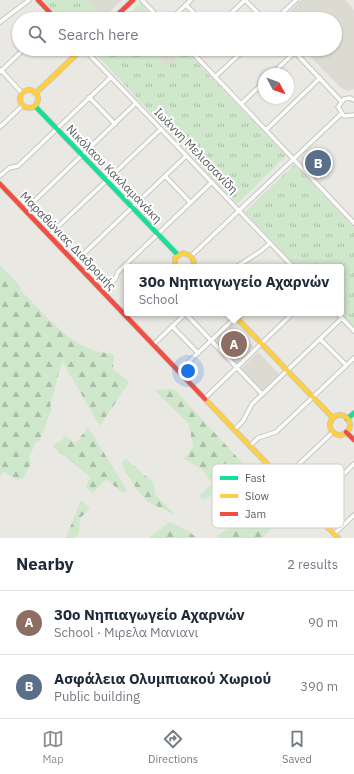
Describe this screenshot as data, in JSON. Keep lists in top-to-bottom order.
{
  "streets": {
    "street": ["Ιωάννη Μελισσανίδη", "Νικόλαου Κακλαμανάκη", "Μαραθώνιας Διαδρομής"]
  },
  "legend": ["Fast", "Slow", "Jam"],
  "north": "bottom right",
  "page": {
    "search": "Search here",
    "pins": ["B", "A"],
    "popup": ["30ο Νηπιαγωγείο Αχαρνών", "School"],
    "heading": ["Nearby", "2 results"],
    "list": [
      {
        "mark": "A",
        "name": "30ο Νηπιαγωγείο Αχαρνών",
        "note": "School · Μιρελα Μανιανι",
        "value": "90 m"
      },
      {
        "mark": "B",
        "name": "Ασφάλεια Ολυμπιακού Χωριού",
        "note": "Public building",
        "value": "390 m"
      }
    ],
    "nav": ["Map", "Directions", "Saved"]
  }
}
